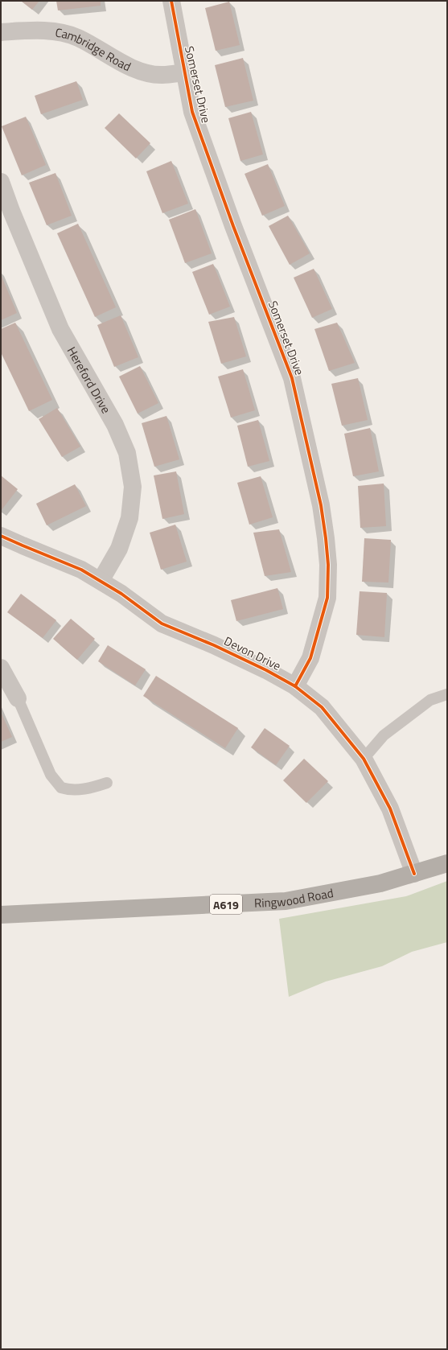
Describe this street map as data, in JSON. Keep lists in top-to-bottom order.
{
  "streets": {
    "highway": ["Ringwood Road", "A619"],
    "street": [
      "Cambridge Road",
      "Somerset Drive",
      "Hereford Drive",
      "Devon Drive"
    ]
  },
  "crossings": [
    ["Cambridge Road", "Somerset Drive"],
    ["Somerset Drive", "Devon Drive"],
    ["Hereford Drive", "Devon Drive"],
    ["Devon Drive", "Ringwood Road"]
  ]
}
